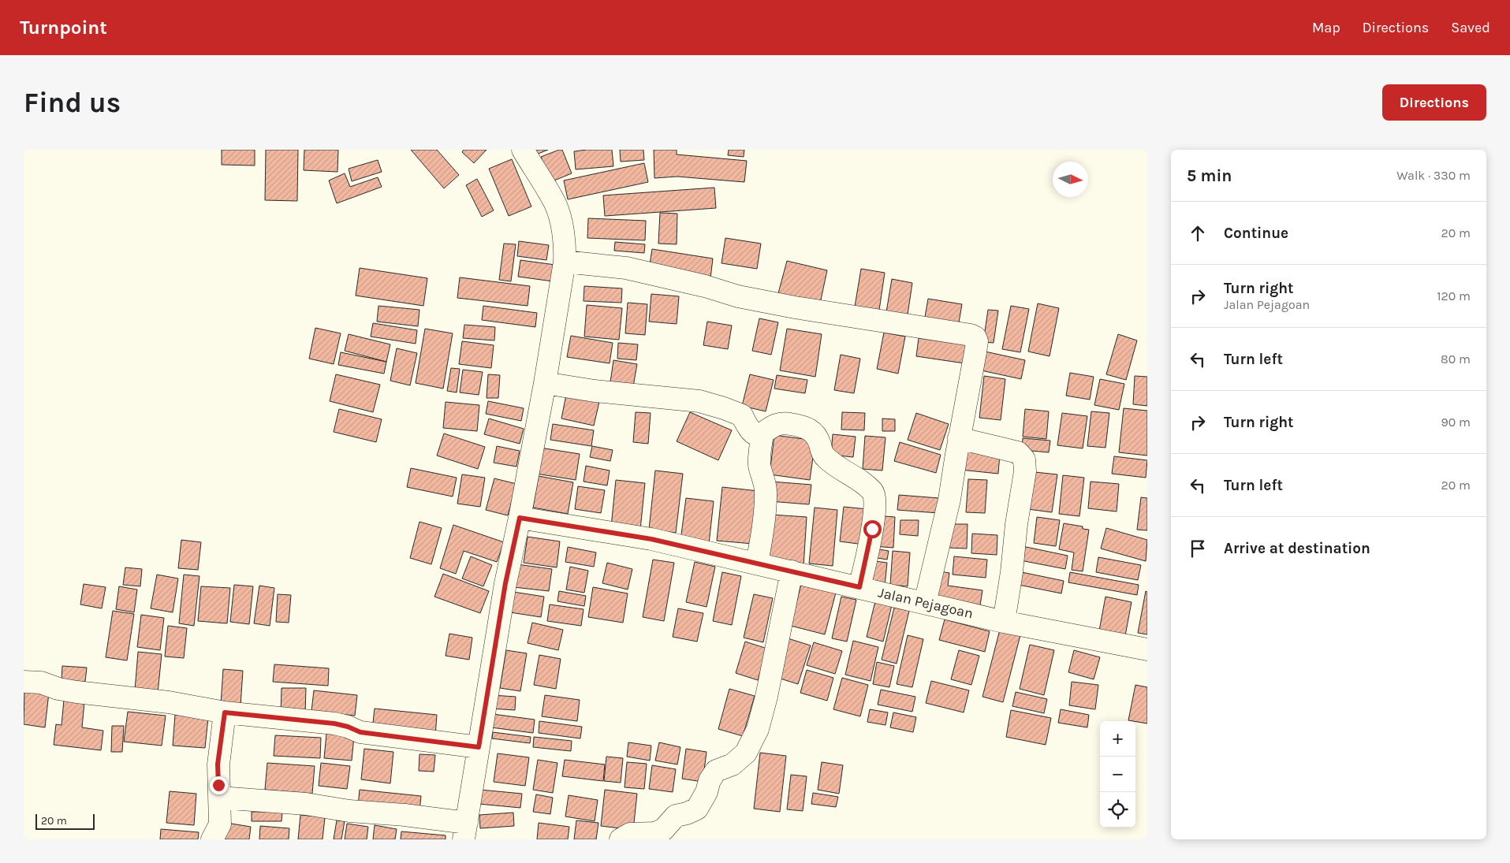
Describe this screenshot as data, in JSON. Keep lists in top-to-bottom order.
{
  "streets": {
    "street": ["Jalan Pejagoan"]
  },
  "scale_bar": "20 m",
  "north": "right",
  "page": {
    "header": "Turnpoint",
    "nav": ["Map", "Directions", "Saved"],
    "buttons": "Directions",
    "title": "Find us",
    "heading": ["5 min", "Walk · 330 m"],
    "list": [
      ["Continue", "20 m"],
      ["Turn right", "Jalan Pejagoan", "120 m"],
      ["Turn left", "80 m"],
      ["Turn right", "90 m"],
      ["Turn left", "20 m"],
      "Arrive at destination"
    ],
    "map_buttons": ["+", "−"],
    "scale": "20 m"
  }
}
